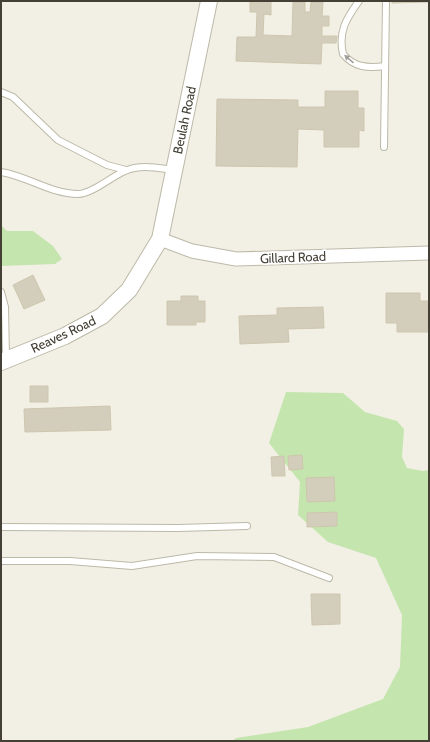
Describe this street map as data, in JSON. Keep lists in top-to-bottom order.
{
  "streets": {
    "street": ["Beulah Road", "Gillard Road", "Reaves Road"]
  },
  "crossings": [
    ["Beulah Road", "Gillard Road"],
    ["Beulah Road", "Reaves Road"],
    ["Gillard Road", "Reaves Road"]
  ]
}
